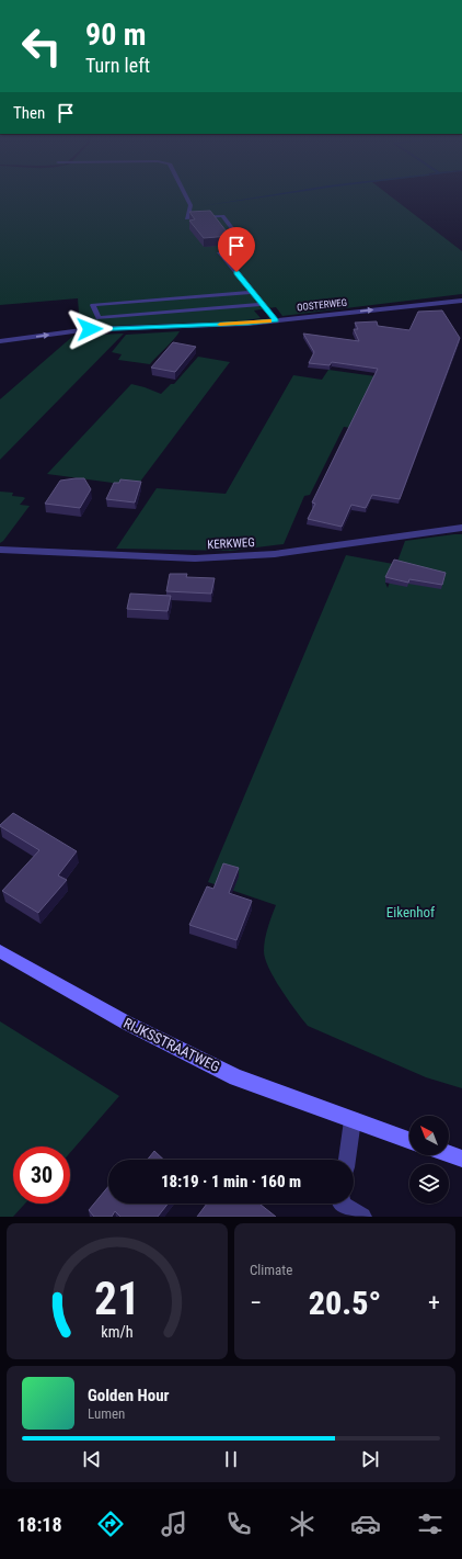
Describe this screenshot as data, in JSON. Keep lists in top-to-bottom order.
{
  "streets": {
    "main road": ["RIJKSSTRAATWEG"],
    "street": ["OOSTERWEG", "KERKWEG"]
  },
  "one_way": ["OOSTERWEG"],
  "parks": ["Eikenhof"],
  "north": "top left",
  "page": {
    "turn": ["90 m", "Turn left"],
    "then": "Then",
    "limit": "30",
    "trip": "18:19 · 1 min · 160 m",
    "tile": "Climate",
    "heat": ["−", "20.5°", "+"],
    "song": ["Golden Hour", "Lumen"],
    "tabs": "18:18",
    "gauge": ["21", "km/h"]
  }
}
